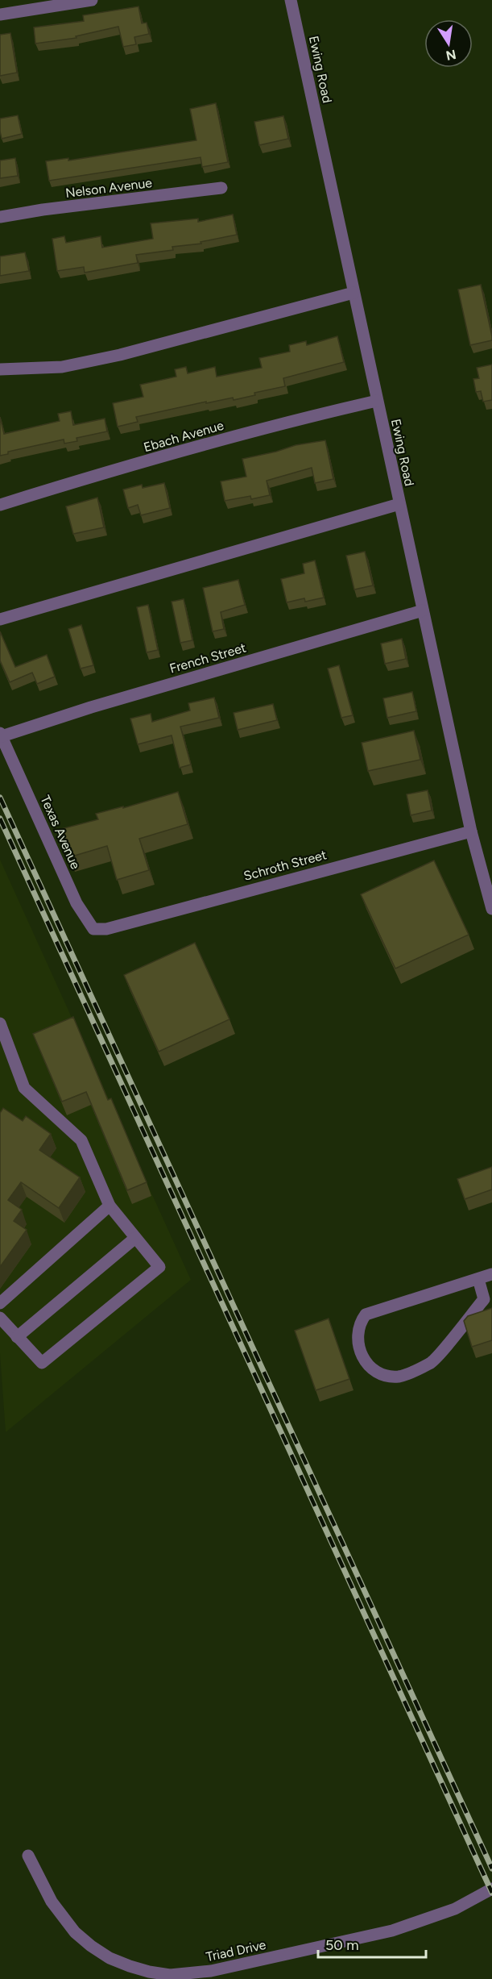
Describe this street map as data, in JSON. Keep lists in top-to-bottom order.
{
  "streets": {
    "street": [
      "Ewing Road",
      "Nelson Avenue",
      "Ebach Avenue",
      "French Street",
      "Texas Avenue",
      "Schroth Street",
      "Triad Drive"
    ]
  },
  "crossings": [
    ["Ewing Road", "Ebach Avenue"],
    ["Ewing Road", "French Street"],
    ["Ewing Road", "Schroth Street"],
    ["French Street", "Texas Avenue"],
    ["Texas Avenue", "Schroth Street"]
  ],
  "scale_bar": "50 m",
  "north": "bottom"
}
